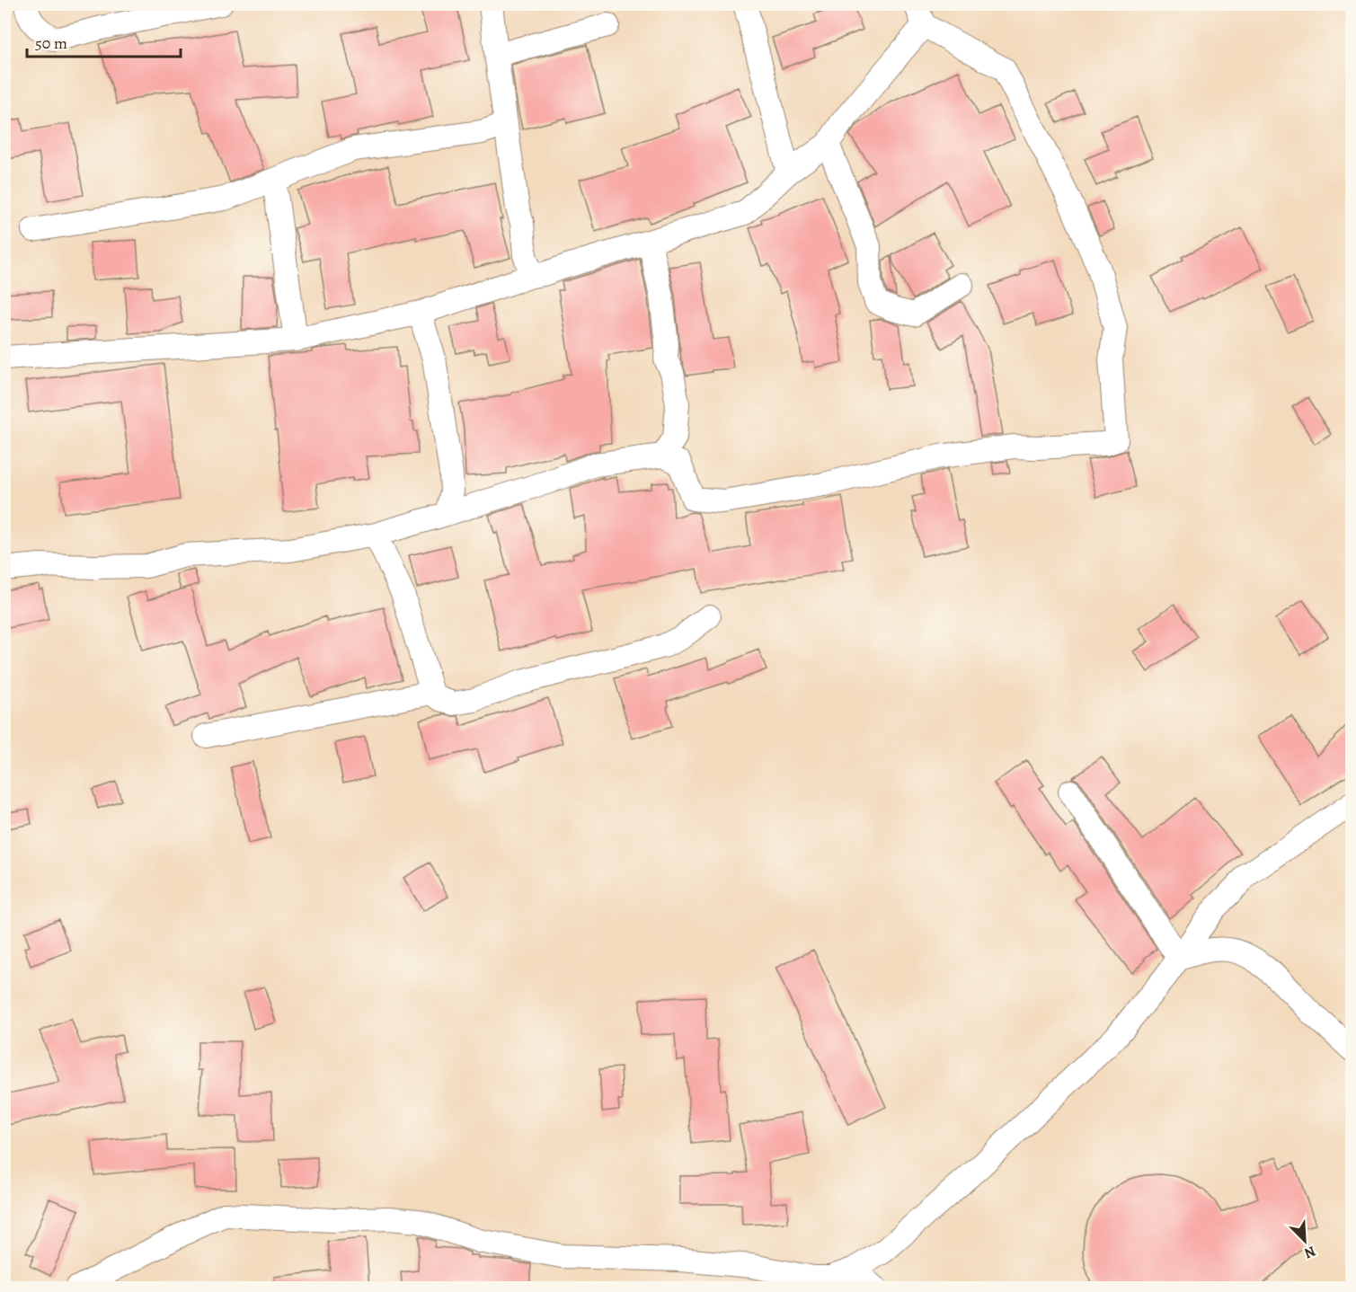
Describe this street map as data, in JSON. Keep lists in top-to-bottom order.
{
  "scale_bar": "50 m",
  "north": "bottom right"
}
